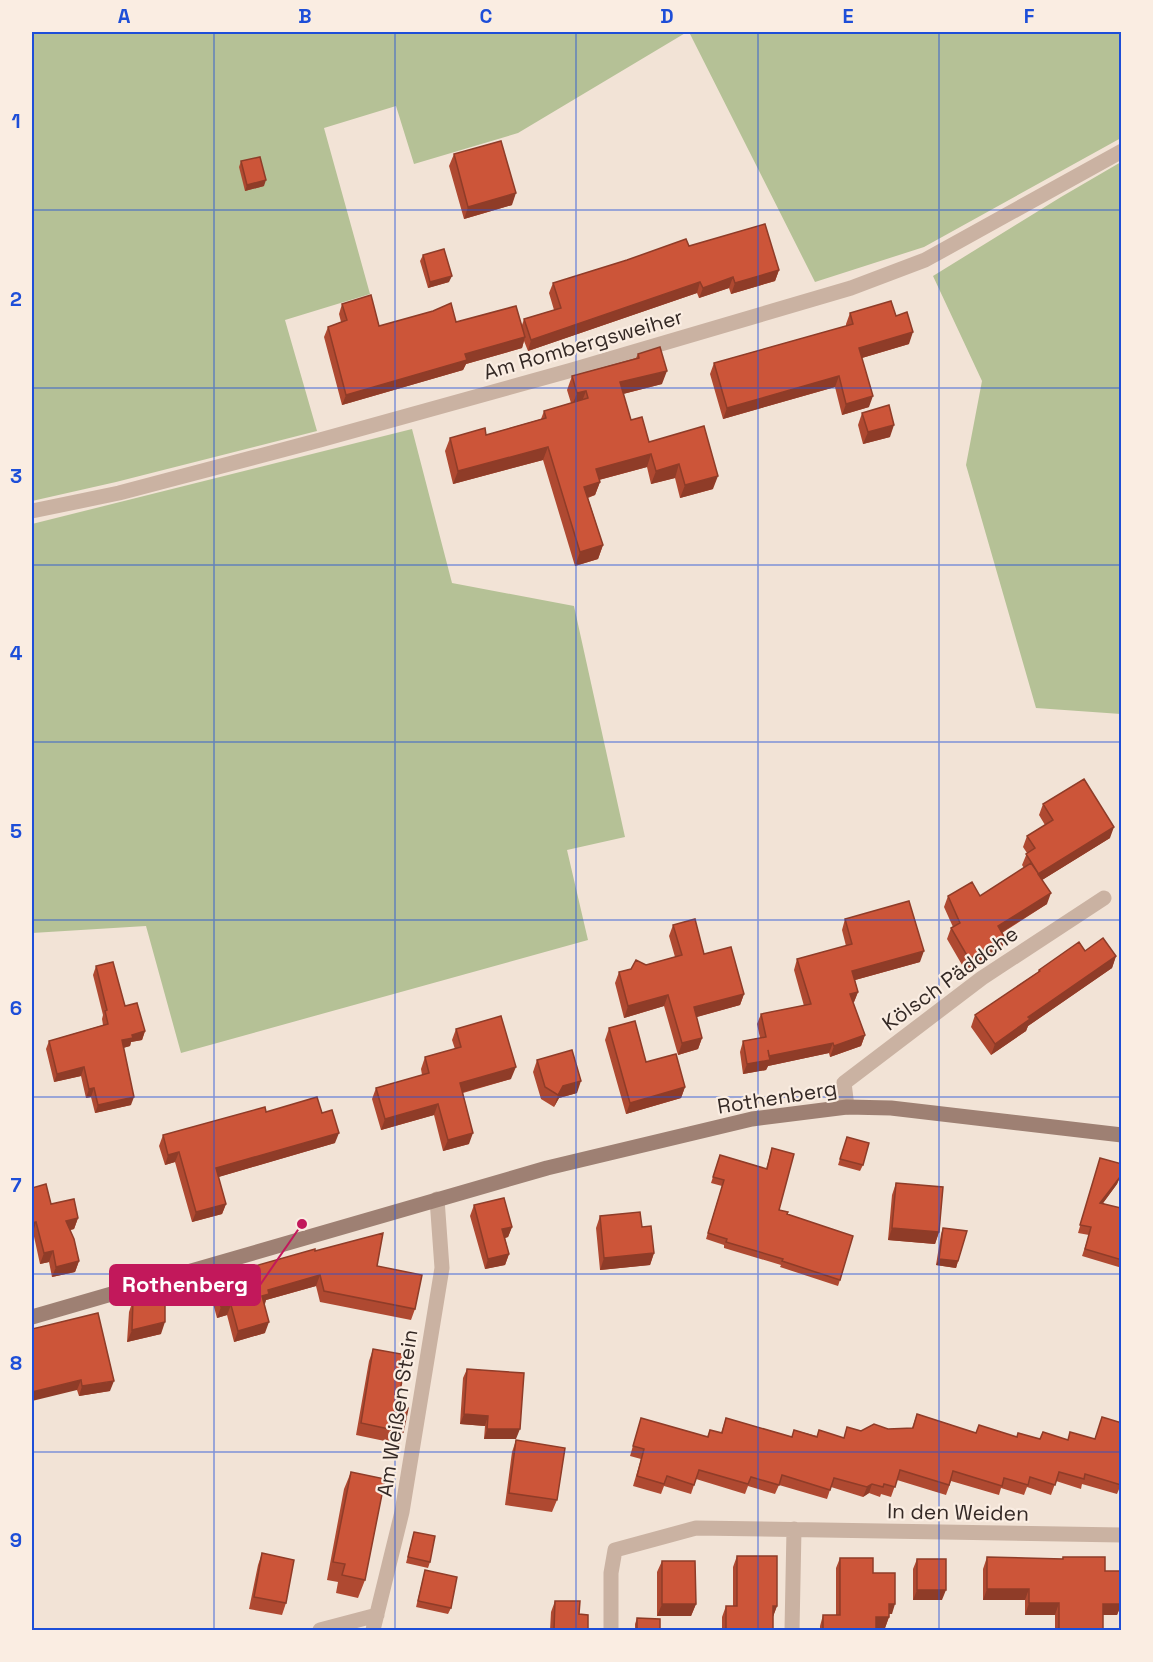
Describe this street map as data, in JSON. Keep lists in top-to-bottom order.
{
  "streets": {
    "street": [
      "Am Rombergsweiher",
      "Kölsch Päddche",
      "Rothenberg",
      "Am Weißen Stein",
      "In den Weiden"
    ]
  },
  "crossings": [
    ["Kölsch Päddche", "Rothenberg"],
    ["Rothenberg", "Am Weißen Stein"]
  ],
  "places": ["Rothenberg"],
  "grid": {
    "columns": [
      "A",
      "B",
      "C",
      "D",
      "E",
      "F"
    ],
    "rows": [
      "1",
      "2",
      "3",
      "4",
      "5",
      "6",
      "7",
      "8",
      "9"
    ]
  }
}
